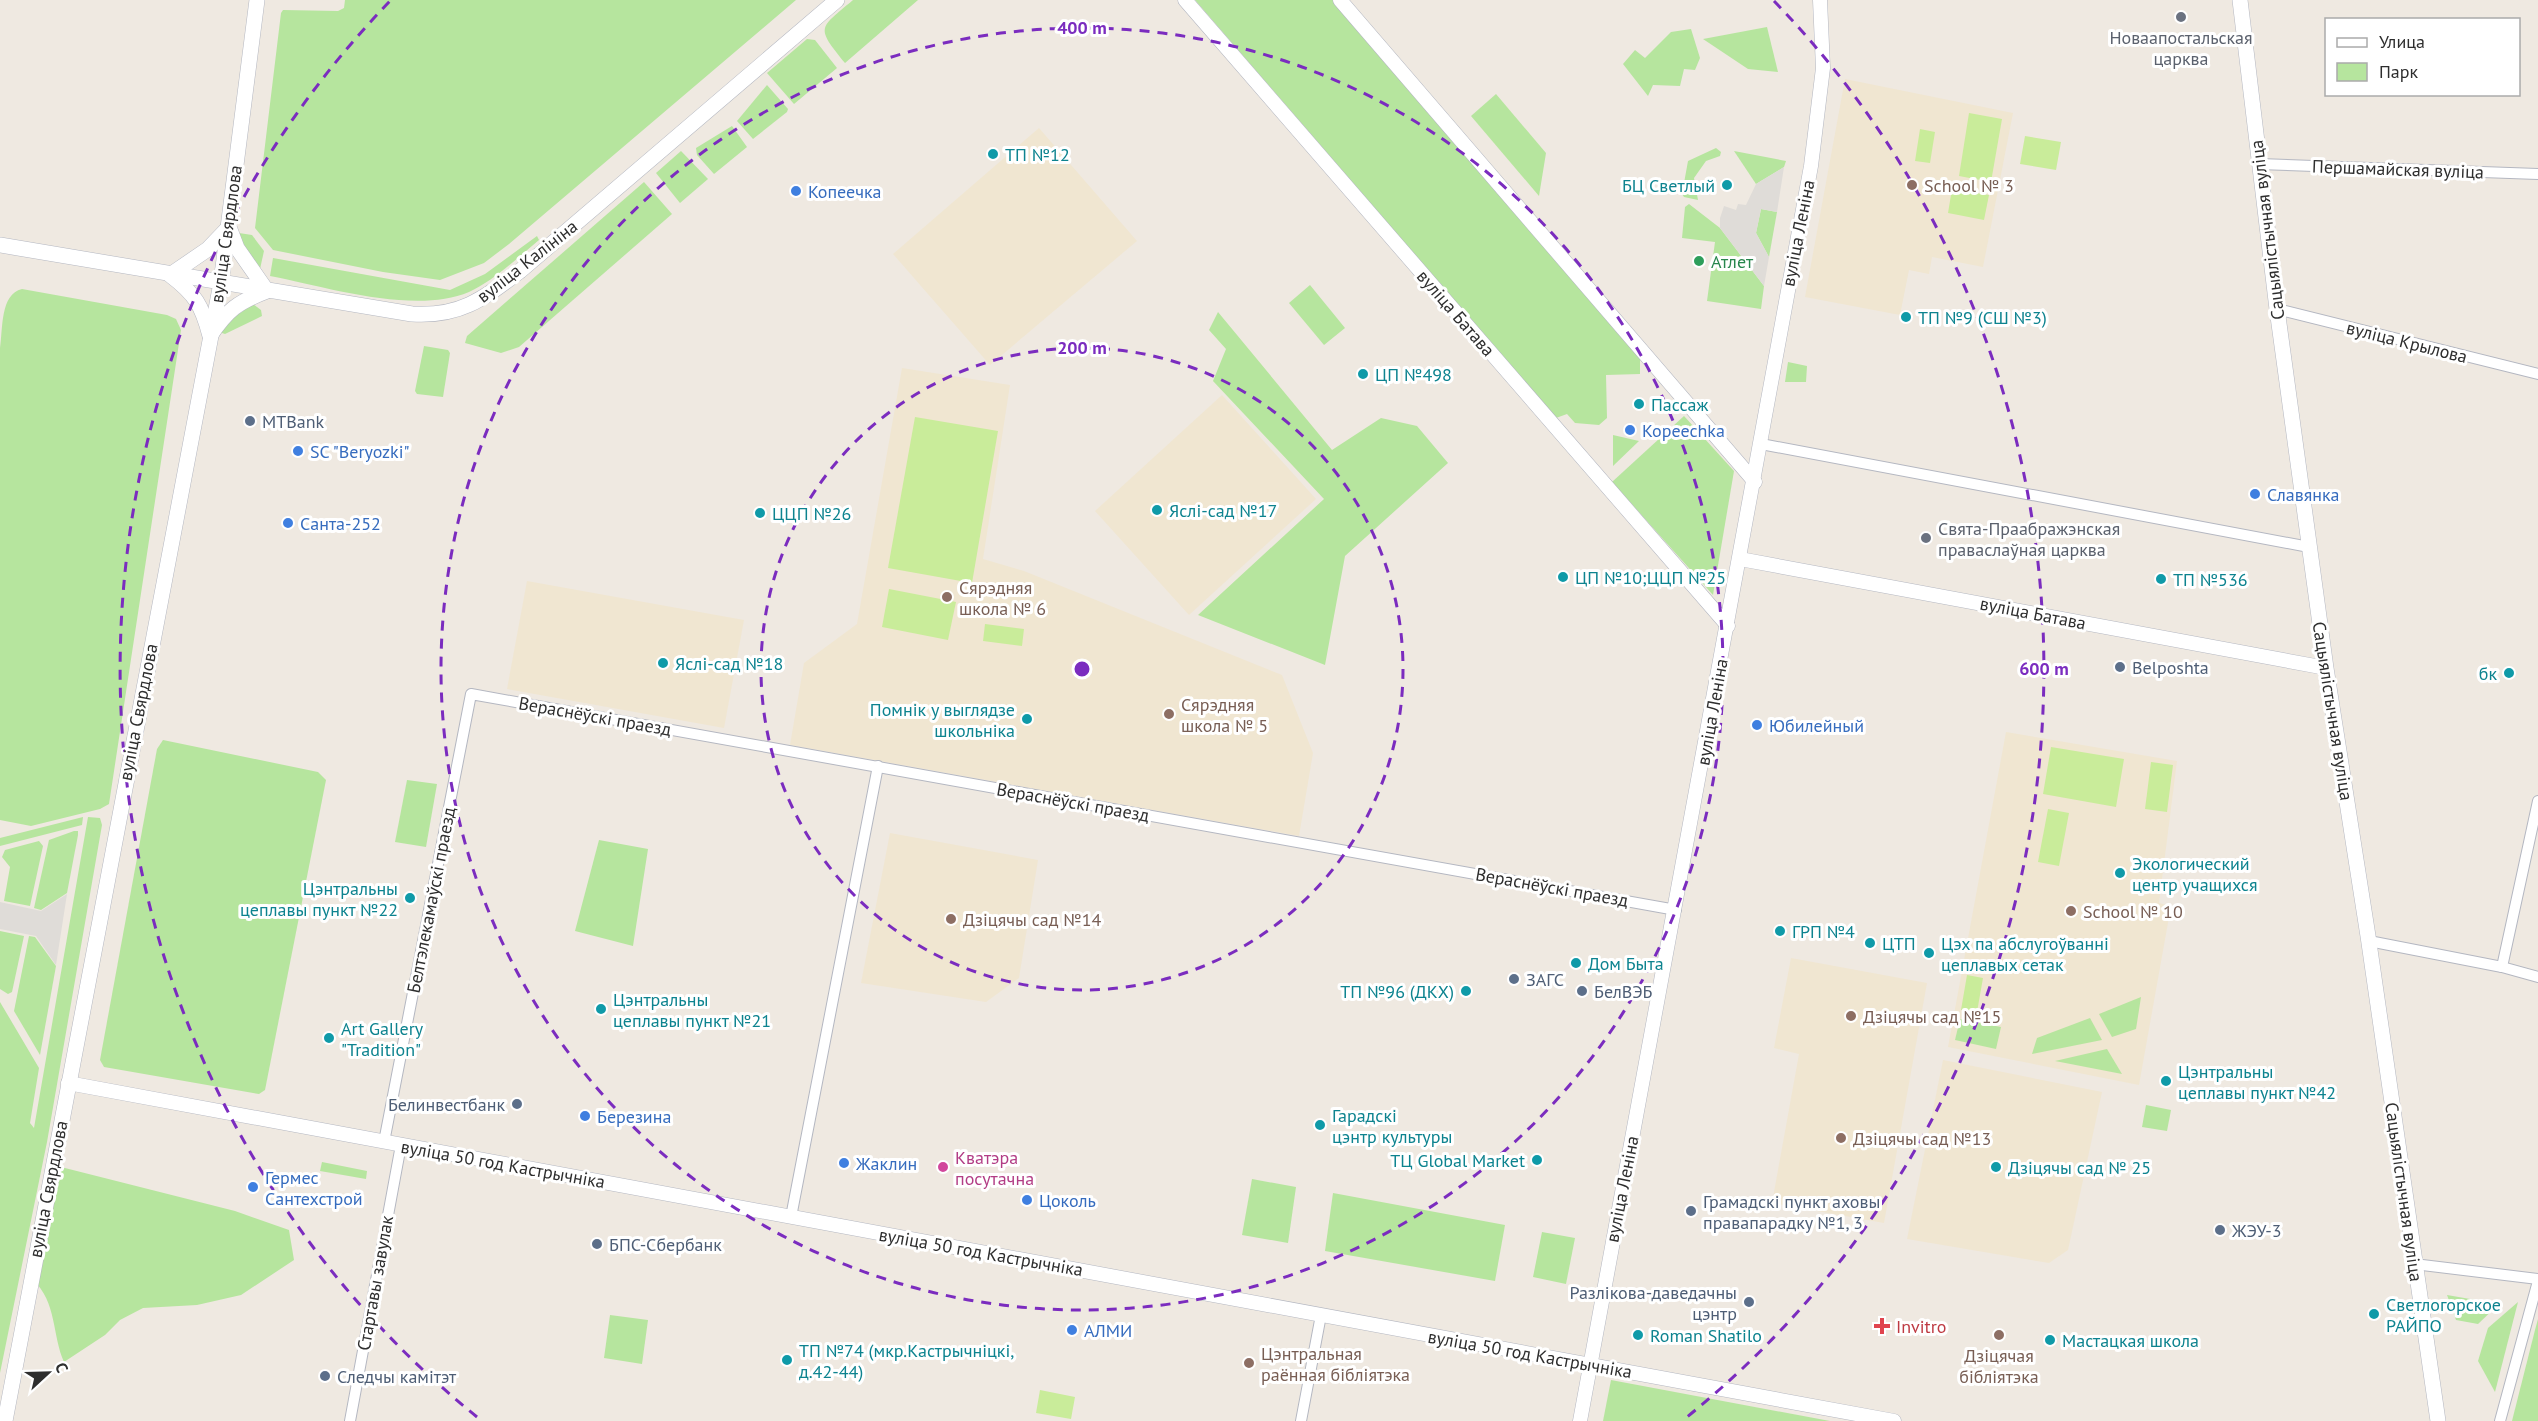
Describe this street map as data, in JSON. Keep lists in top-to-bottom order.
{
  "streets": {
    "main road": ["Сацыялістычная вуліца", "вуліца Свярдлова", "вуліца Калініна"],
    "street": [
      "Першамайская вуліца",
      "вуліца Леніна",
      "вуліца Батава",
      "вуліца Крылова",
      "Вераснёўскі праезд",
      "Белтэлекамаўскі праезд",
      "вуліца 50 год Кастрычніка",
      "Стартавы завулак"
    ]
  },
  "crossings": [
    ["Першамайская вуліца", "Сацыялістычная вуліца"],
    ["Сацыялістычная вуліца", "вуліца Батава"],
    ["Сацыялістычная вуліца", "вуліца Крылова"],
    ["вуліца Леніна", "вуліца Батава"],
    ["вуліца Леніна", "Вераснёўскі праезд"],
    ["вуліца Леніна", "вуліца 50 год Кастрычніка"],
    ["вуліца Свярдлова", "вуліца Калініна"],
    ["вуліца Свярдлова", "вуліца 50 год Кастрычніка"],
    ["Вераснёўскі праезд", "Белтэлекамаўскі праезд"],
    ["Белтэлекамаўскі праезд", "вуліца 50 год Кастрычніка"],
    ["вуліца 50 год Кастрычніка", "Стартавы завулак"]
  ],
  "places": {
    "other": [
      "Новаапостальская царква",
      "ТП №12",
      "БЦ Светлый",
      "School № 3",
      "Копеечка",
      "Атлет",
      "ТП №9 (СШ №3)",
      "ЦП №498",
      "Пассаж",
      "MTBank",
      "Kopeechka",
      "SC \"Beryozki\"",
      "Славянка",
      "Яслі-сад №17",
      "ЦЦП №26",
      "Санта-252",
      "Свята-Праабражэнская праваслаўная царква",
      "ЦП №10;ЦЦП №25",
      "ТП №536",
      "Сярэдняя школа № 6",
      "Яслі-сад №18",
      "Belposhta",
      "бк",
      "Сярэдняя школа № 5",
      "Помнік у выглядзе школьніка",
      "Юбилейный",
      "Экологический центр учащихся",
      "Цэнтральны цеплавы пункт №22",
      "School № 10",
      "Дзіцячы сад №14",
      "ГРП №4",
      "ЦТП",
      "Цэх па абслугоўванні цеплавых сетак",
      "Дом Быта",
      "ЗАГС",
      "ТП №96 (ДКХ)",
      "БелВЭБ",
      "Цэнтральны цеплавы пункт №21",
      "Дзіцячы сад №15",
      "Art Gallery \"Tradition\"",
      "Цэнтральны цеплавы пункт №42",
      "Белинвестбанк",
      "Березина",
      "Гарадскі цэнтр культуры",
      "Дзіцячы сад №13",
      "ТЦ Global Market",
      "Жаклин",
      "Кватэра посутачна",
      "Дзіцячы сад № 25",
      "Гермес Сантехстрой",
      "Цоколь",
      "Грамадскі пункт аховы правапарадку №1, 3",
      "ЖЭУ-3",
      "БПС-Сбербанк",
      "Разлікова-даведачны цэнтр",
      "Светлогорское РАЙПО",
      "АЛМИ",
      "Roman Shatilo",
      "Дзіцячая бібліятэка",
      "Мастацкая школа",
      "ТП №74 (мкр.Кастрычніцкі, д.42-44)",
      "Цэнтральная раённая бібліятэка",
      "Следчы камітэт"
    ],
    "health": ["Invitro"]
  },
  "legend": ["Улица", "Парк"],
  "north": "right",
  "rings": ["400 m", "200 m", "600 m"]
}
